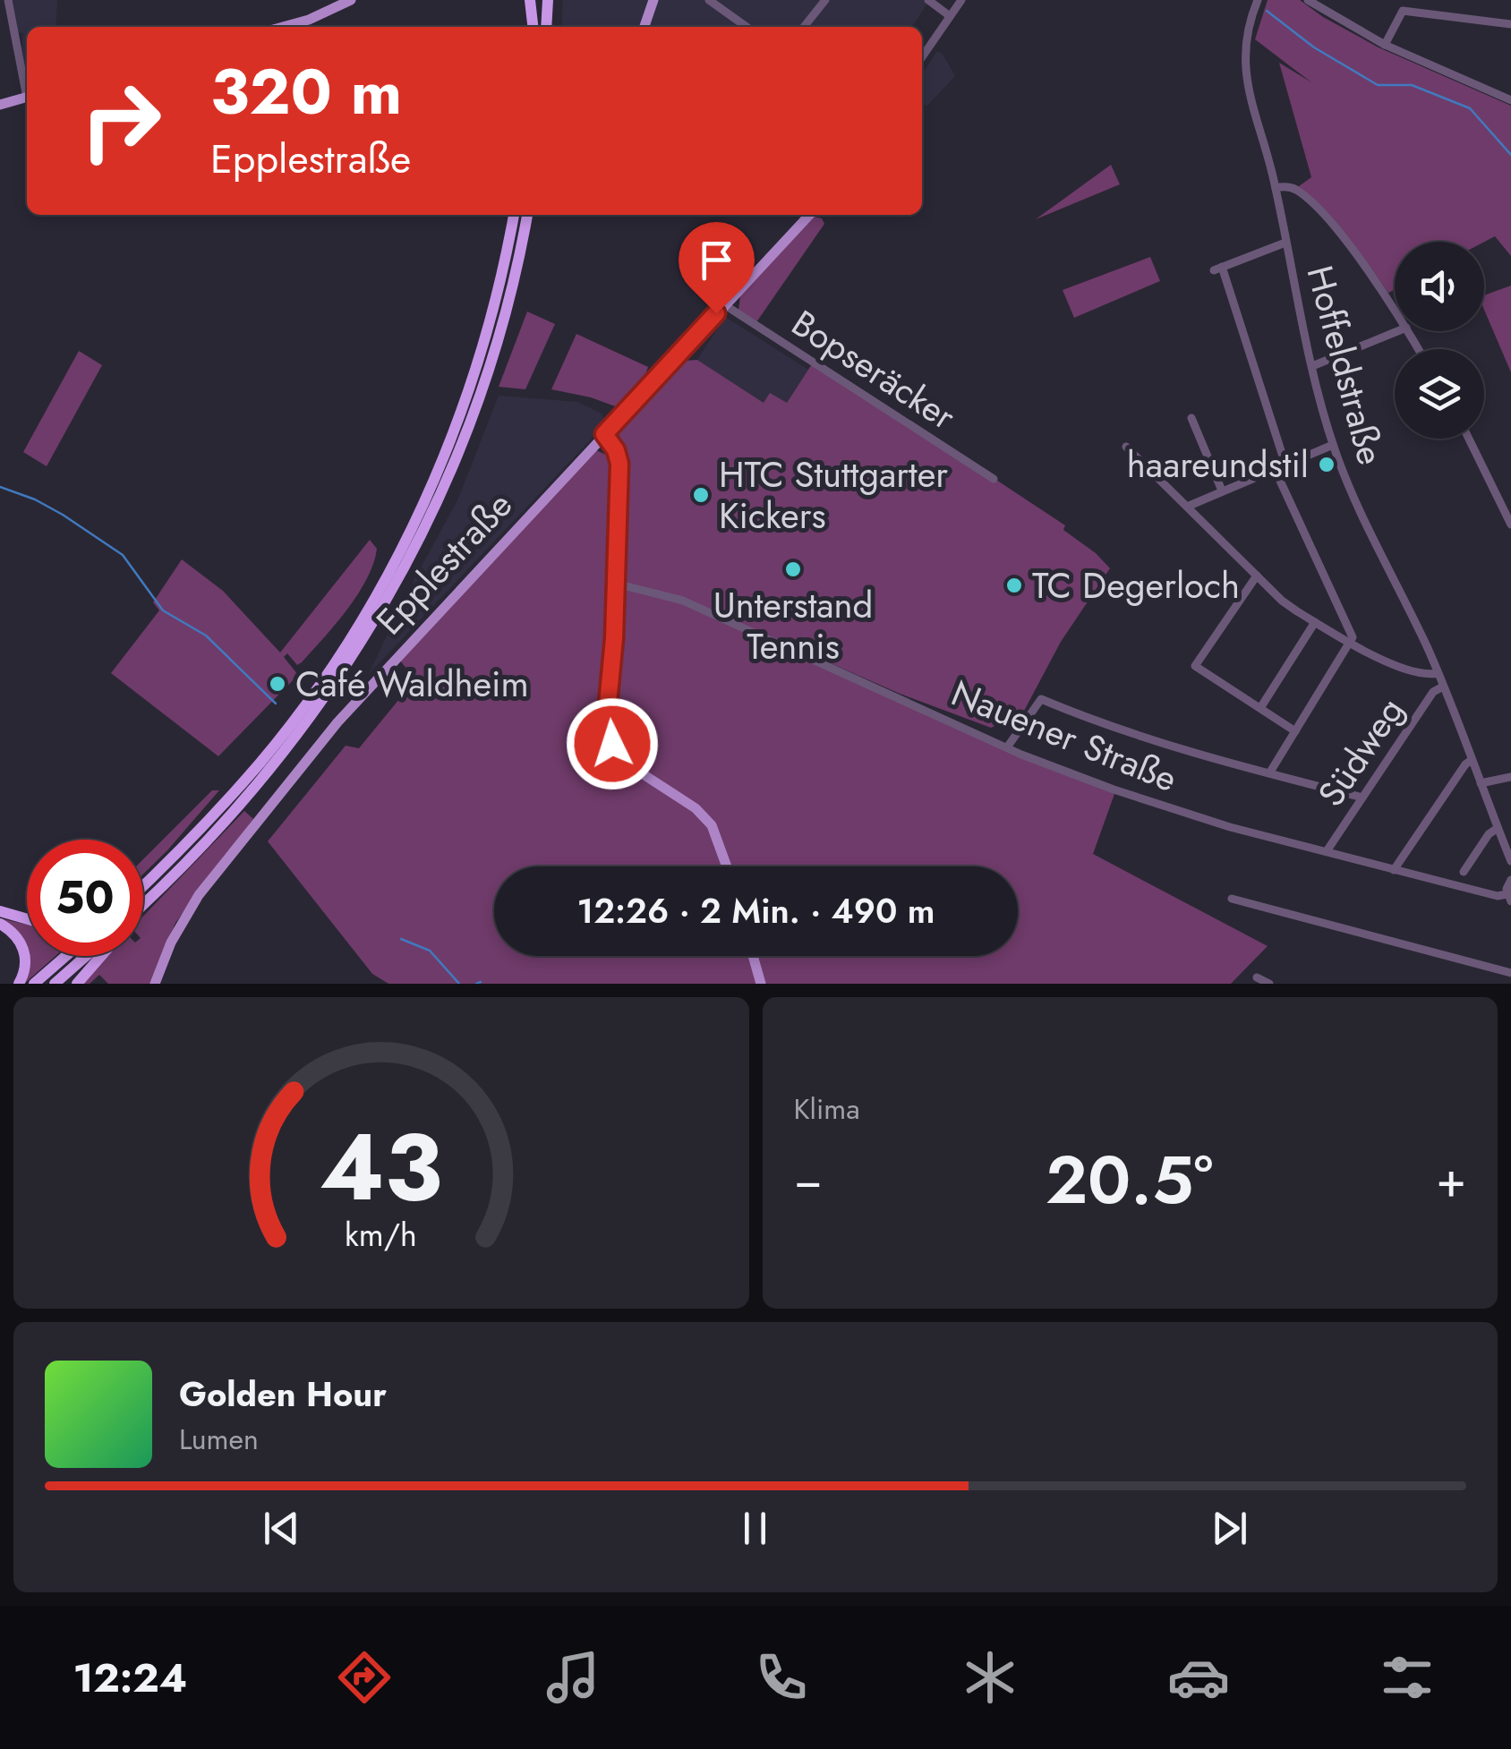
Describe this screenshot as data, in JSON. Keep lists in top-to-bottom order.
{
  "streets": {
    "main road": ["Epplestraße"],
    "street": [
      "Hoffeldstraße",
      "Bopseräcker",
      "Nauener Straße",
      "Südweg"
    ]
  },
  "crossings": [
    ["Hoffeldstraße", "Südweg"],
    ["Bopseräcker", "Epplestraße"],
    ["Nauener Straße", "Südweg"]
  ],
  "places": [
    "haareundstil",
    "HTC Stuttgarter Kickers",
    "Unterstand Tennis",
    "TC Degerloch",
    "Café Waldheim"
  ],
  "page": {
    "turn": ["320 m", "Epplestraße"],
    "limit": "50",
    "trip": "12:26 · 2 Min. · 490 m",
    "tile": "Klima",
    "heat": ["−", "20.5°", "+"],
    "song": ["Golden Hour", "Lumen"],
    "tabs": "12:24",
    "gauge": ["43", "km/h"]
  }
}
